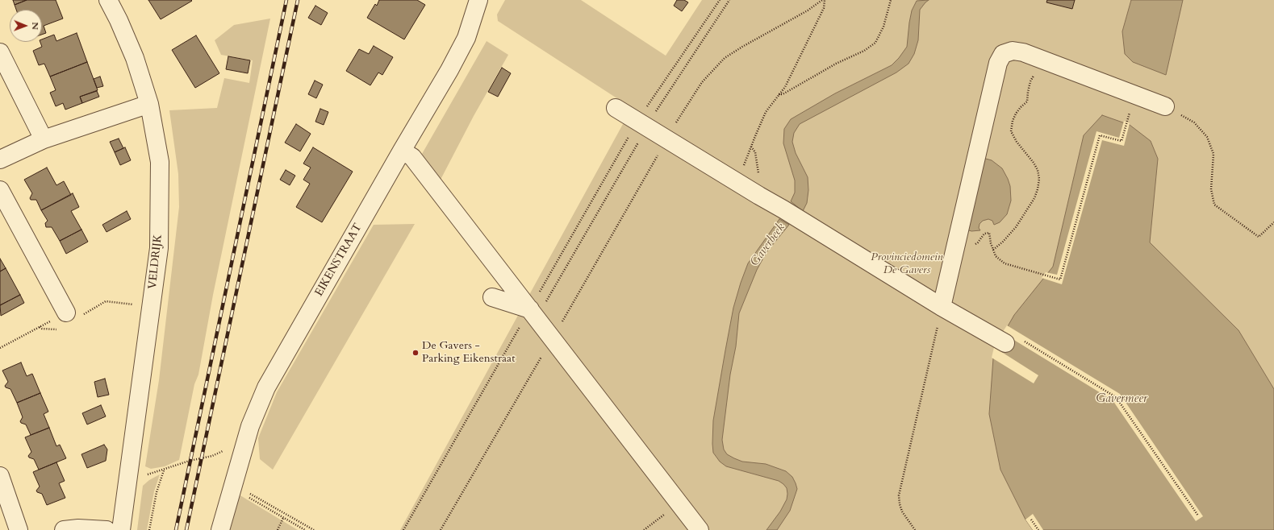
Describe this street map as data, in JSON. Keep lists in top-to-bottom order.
{
  "streets": {
    "street": ["EIKENSTRAAT", "VELDRIJK"]
  },
  "water": ["Gaverbeek", "Gavermeer"],
  "parks": ["Provinciedomein De Gavers"],
  "places": ["De Gavers - Parking Eikenstraat"],
  "north": "right"
}
